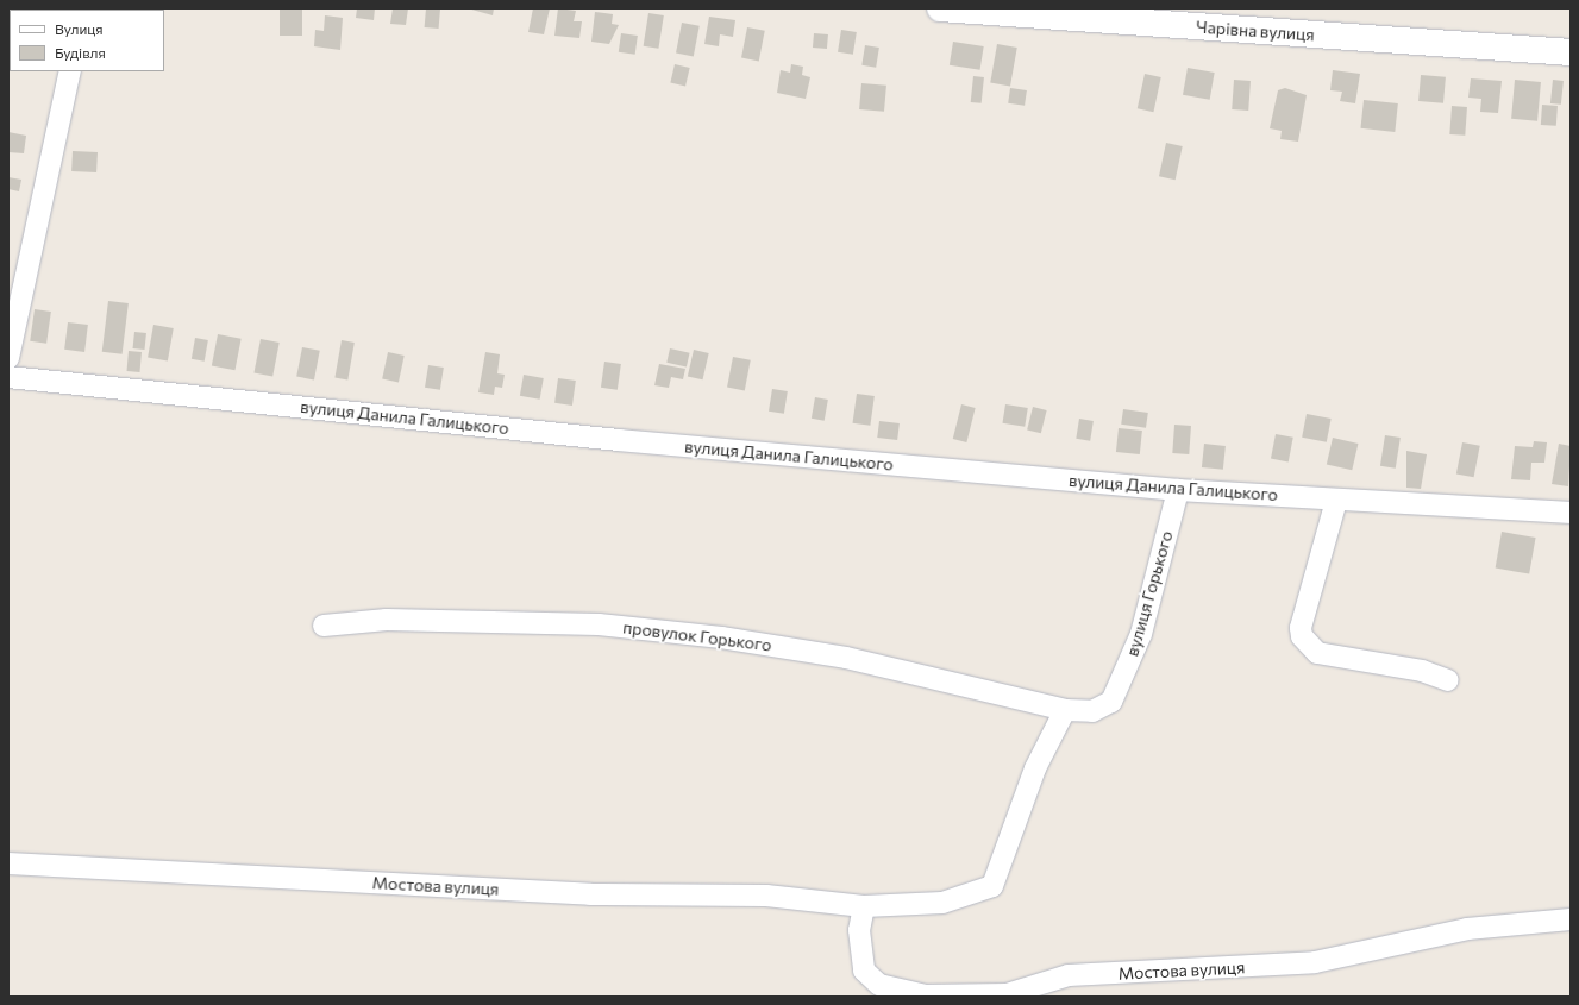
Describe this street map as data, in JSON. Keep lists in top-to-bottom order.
{
  "streets": {
    "street": [
      "Чарівна вулиця",
      "вулиця Данила Галицького",
      "вулиця Горького",
      "провулок Горького",
      "Мостова вулиця"
    ]
  },
  "crossings": [
    ["вулиця Данила Галицького", "вулиця Горького"],
    ["вулиця Горького", "провулок Горького"],
    ["вулиця Горького", "Мостова вулиця"],
    ["провулок Горького", "Мостова вулиця"]
  ],
  "legend": ["Вулиця", "Будівля"]
}
